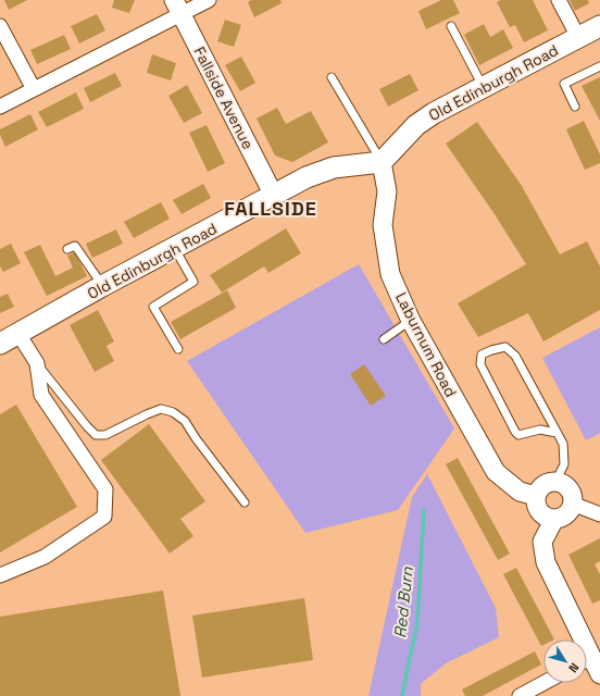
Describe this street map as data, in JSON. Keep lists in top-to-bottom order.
{
  "streets": {
    "main road": ["Old Edinburgh Road"],
    "street": ["Fallside Avenue", "Laburnum Road"]
  },
  "crossings": [
    ["Old Edinburgh Road", "Fallside Avenue"],
    ["Old Edinburgh Road", "Laburnum Road"]
  ],
  "districts": ["FALLSIDE"],
  "water": ["Red Burn"],
  "north": "bottom right"
}
